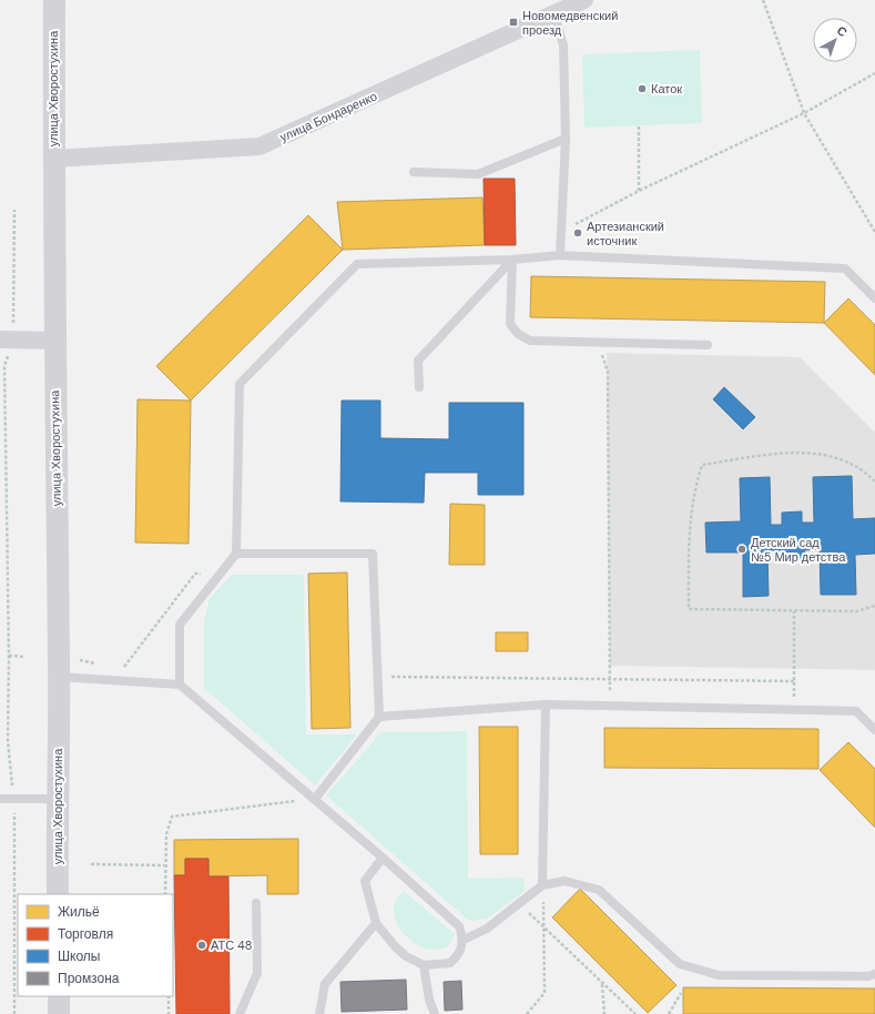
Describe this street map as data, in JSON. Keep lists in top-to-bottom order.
{
  "streets": {
    "street": ["улица Хворостухина", "улица Бондаренко"]
  },
  "crossings": [
    ["улица Хворостухина", "улица Бондаренко"]
  ],
  "places": {
    "transit": ["Новомедвенский проезд"],
    "other": [
      "Каток",
      "Артезианский источник",
      "Детский сад №5 Мир детства",
      "АТС 48"
    ]
  },
  "legend": [
    "Жильё",
    "Торговля",
    "Школы",
    "Промзона"
  ],
  "north": "top right"
}
